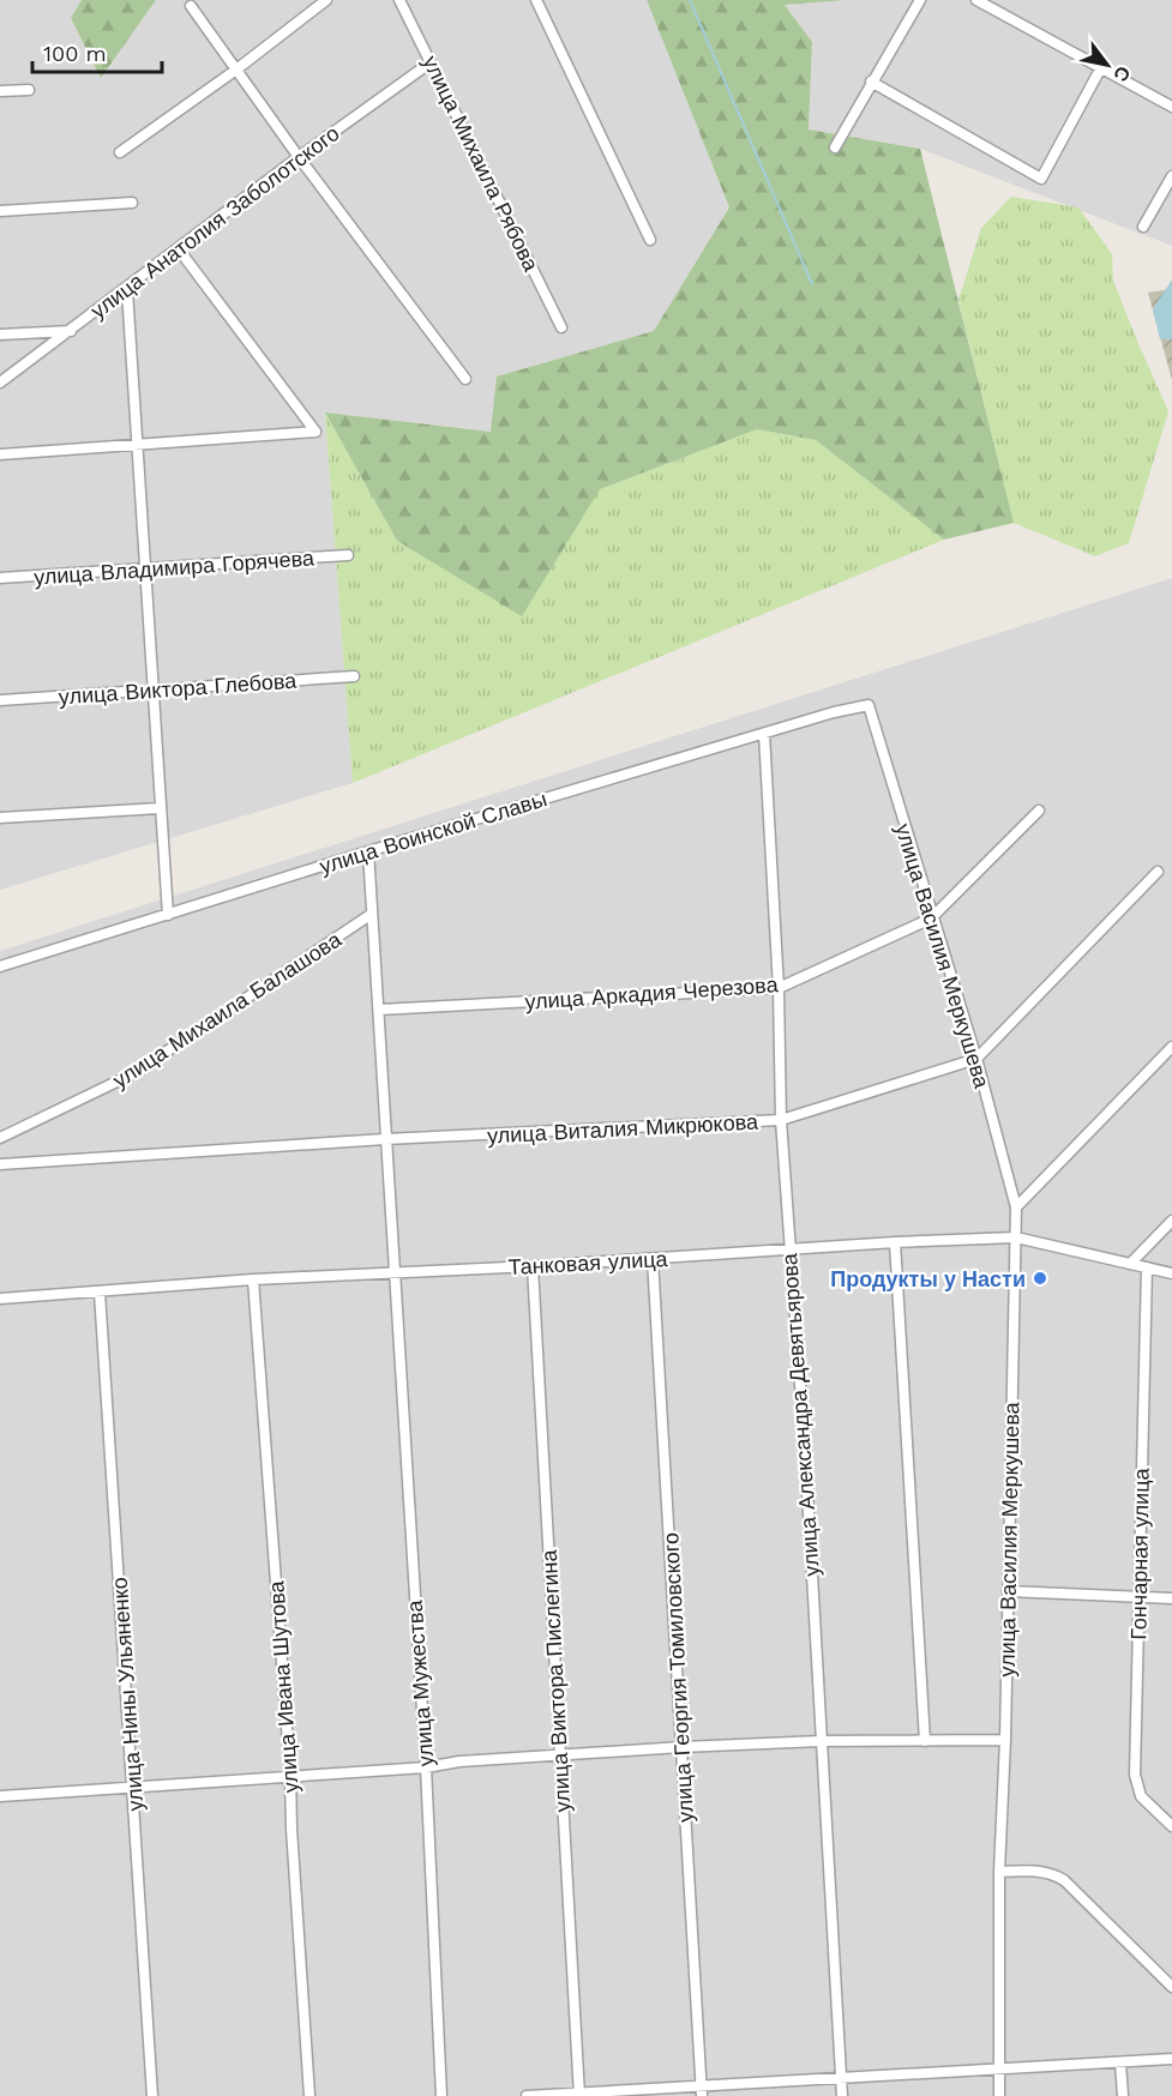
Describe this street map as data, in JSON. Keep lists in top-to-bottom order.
{
  "streets": {
    "street": [
      "улица Михаила Рябова",
      "улица Анатолия Заболотского",
      "улица Владимира Горячева",
      "улица Виктора Глебова",
      "улица Воинской Славы",
      "улица Василия Меркушева",
      "улица Аркадия Черезова",
      "улица Михаила Балашова",
      "улица Виталия Микрюкова",
      "Танковая улица",
      "улица Александра Девятьярова",
      "Гончарная улица",
      "улица Георгия Томиловского",
      "улица Виктора Пислегина",
      "улица Мужества",
      "улица Ивана Шутова",
      "улица Нины Ульяненко"
    ]
  },
  "crossings": [
    ["улица Михаила Рябова", "улица Анатолия Заболотского"],
    ["улица Воинской Славы", "улица Василия Меркушева"],
    ["улица Воинской Славы", "улица Александра Девятьярова"],
    ["улица Воинской Славы", "улица Мужества"],
    ["улица Василия Меркушева", "улица Аркадия Черезова"],
    ["улица Василия Меркушева", "улица Виталия Микрюкова"],
    ["улица Василия Меркушева", "Танковая улица"],
    ["улица Аркадия Черезова", "улица Александра Девятьярова"],
    ["улица Аркадия Черезова", "улица Мужества"],
    ["улица Михаила Балашова", "улица Мужества"],
    ["улица Виталия Микрюкова", "улица Александра Девятьярова"],
    ["улица Виталия Микрюкова", "улица Мужества"],
    ["Танковая улица", "улица Александра Девятьярова"],
    ["Танковая улица", "Гончарная улица"],
    ["Танковая улица", "улица Георгия Томиловского"],
    ["Танковая улица", "улица Виктора Пислегина"],
    ["Танковая улица", "улица Мужества"],
    ["Танковая улица", "улица Ивана Шутова"],
    ["Танковая улица", "улица Нины Ульяненко"]
  ],
  "places": ["Продукты у Насти"],
  "scale_bar": "100 m",
  "north": "bottom right"
}
